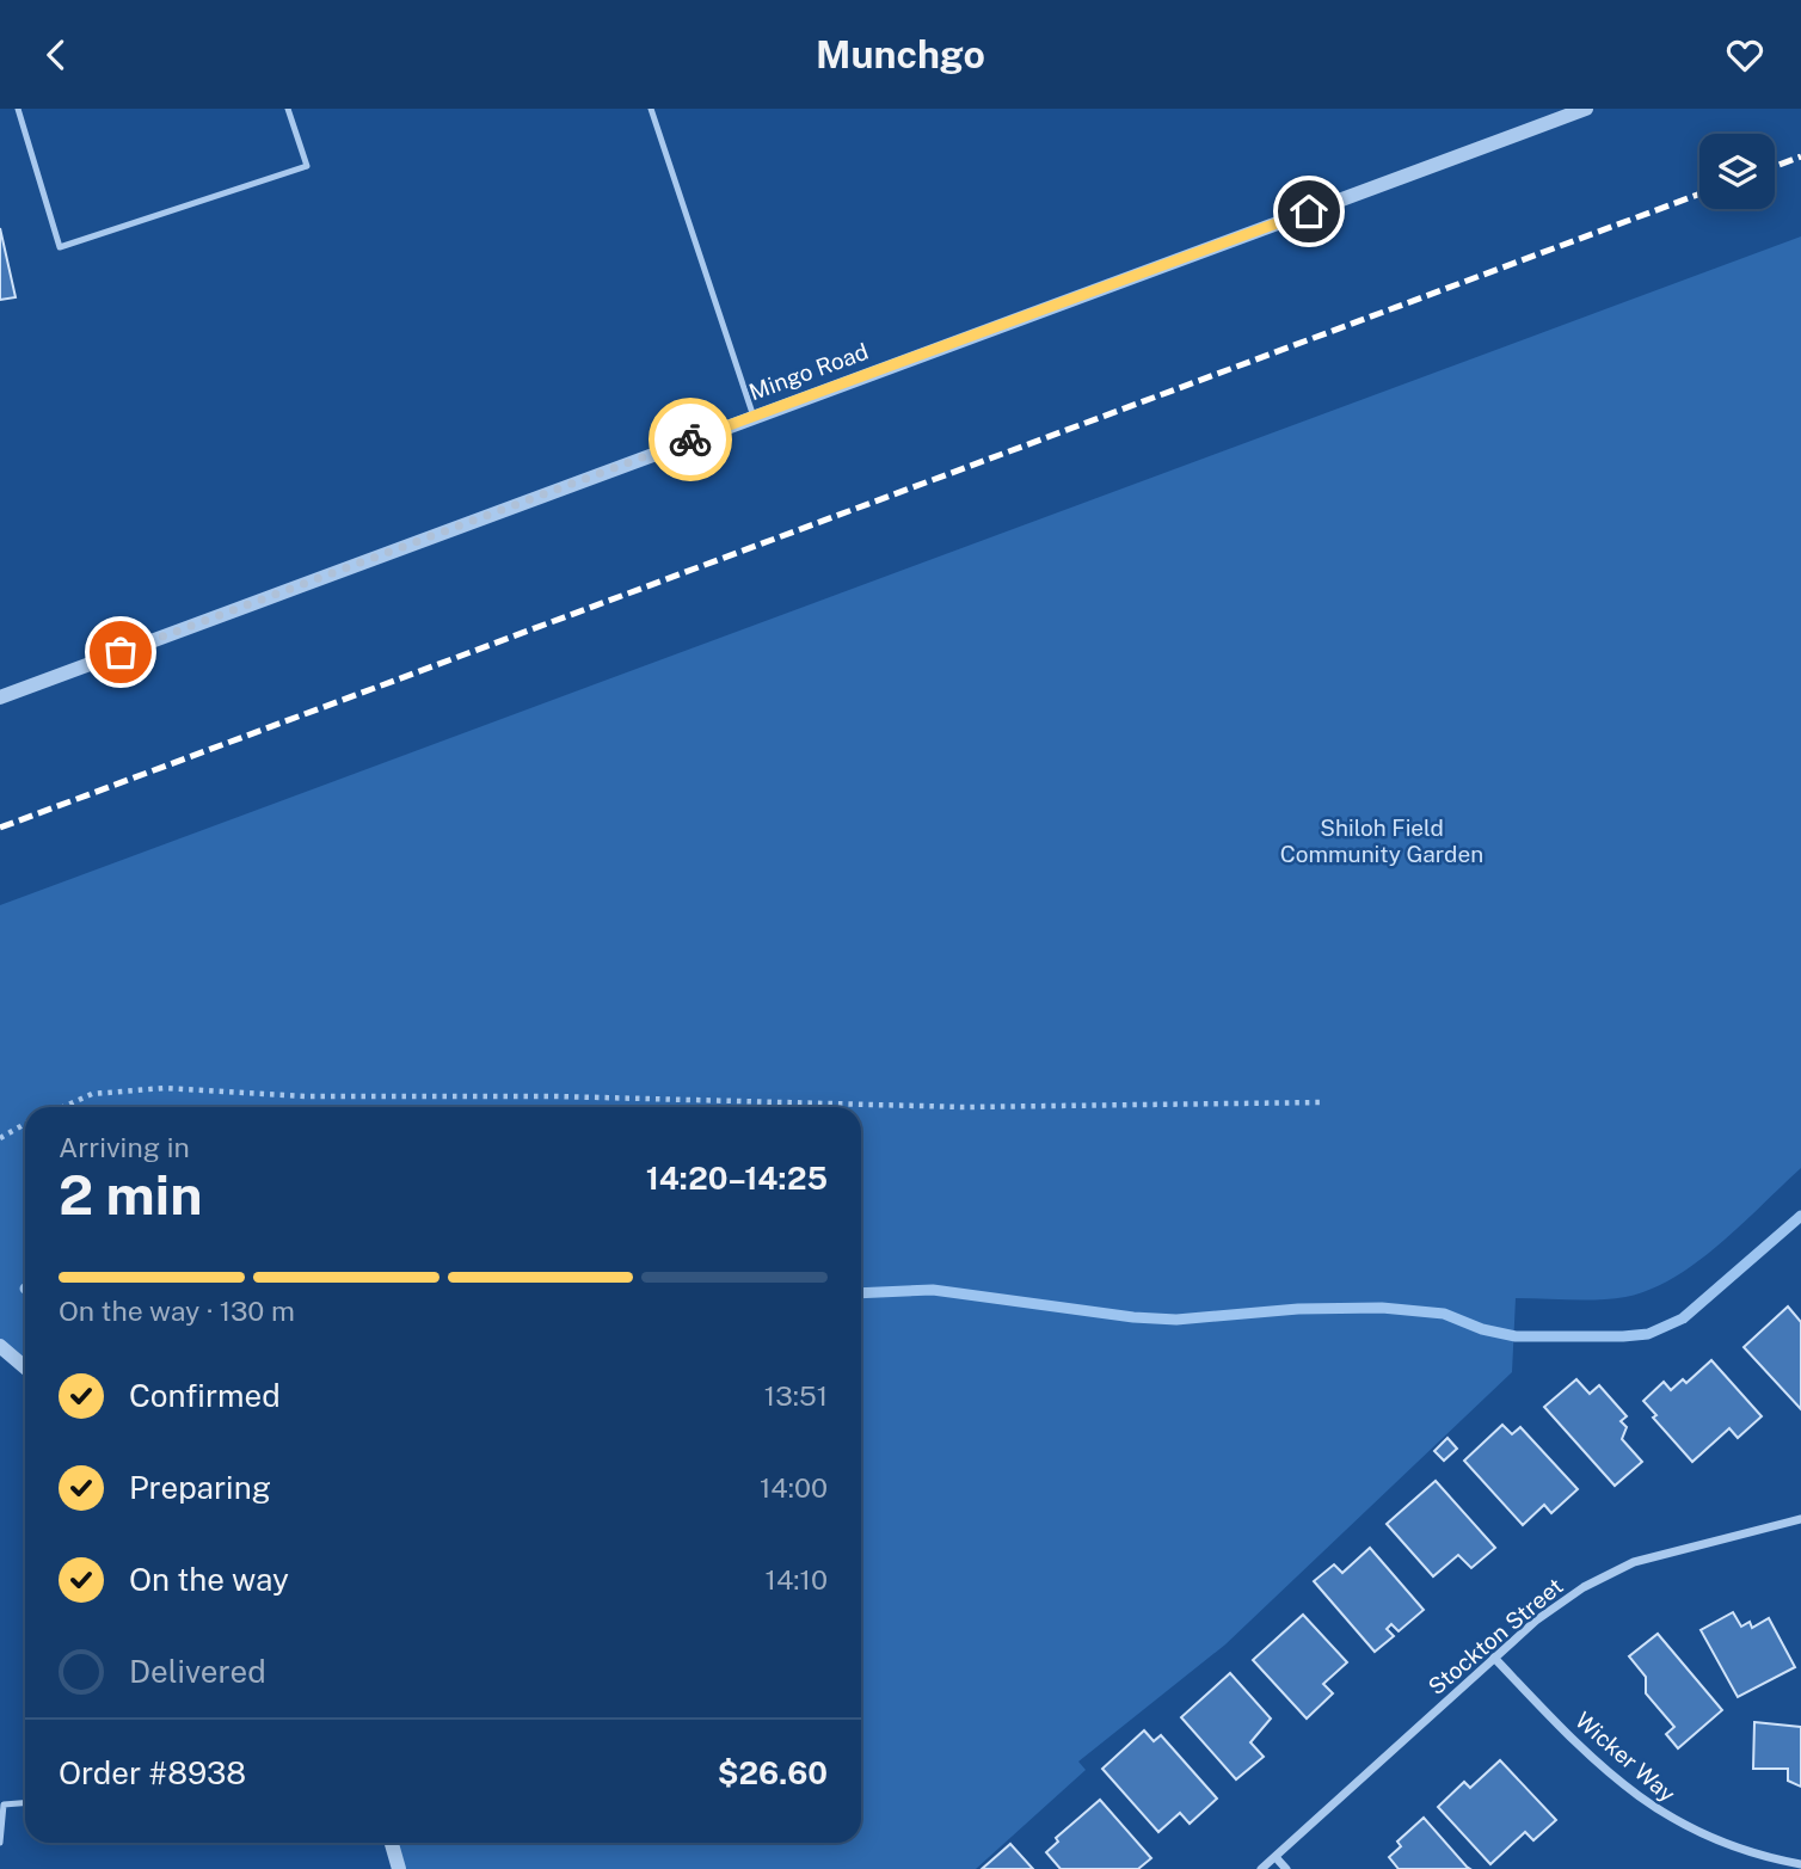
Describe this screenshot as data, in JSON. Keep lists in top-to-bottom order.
{
  "streets": {
    "street": ["Mingo Road", "Stockton Street", "Wicker Way"]
  },
  "crossings": [
    ["Stockton Street", "Wicker Way"]
  ],
  "parks": ["Shiloh Field Community Garden"],
  "page": {
    "header": "Munchgo",
    "heading": ["2 min", "Arriving in", "14:20–14:25"],
    "panel": ["Order #8938", "$26.60"],
    "bar": "On the way · 130 m",
    "list": [
      ["Confirmed", "13:51"],
      ["Preparing", "14:00"],
      ["On the way", "14:10"],
      "Delivered"
    ]
  }
}
